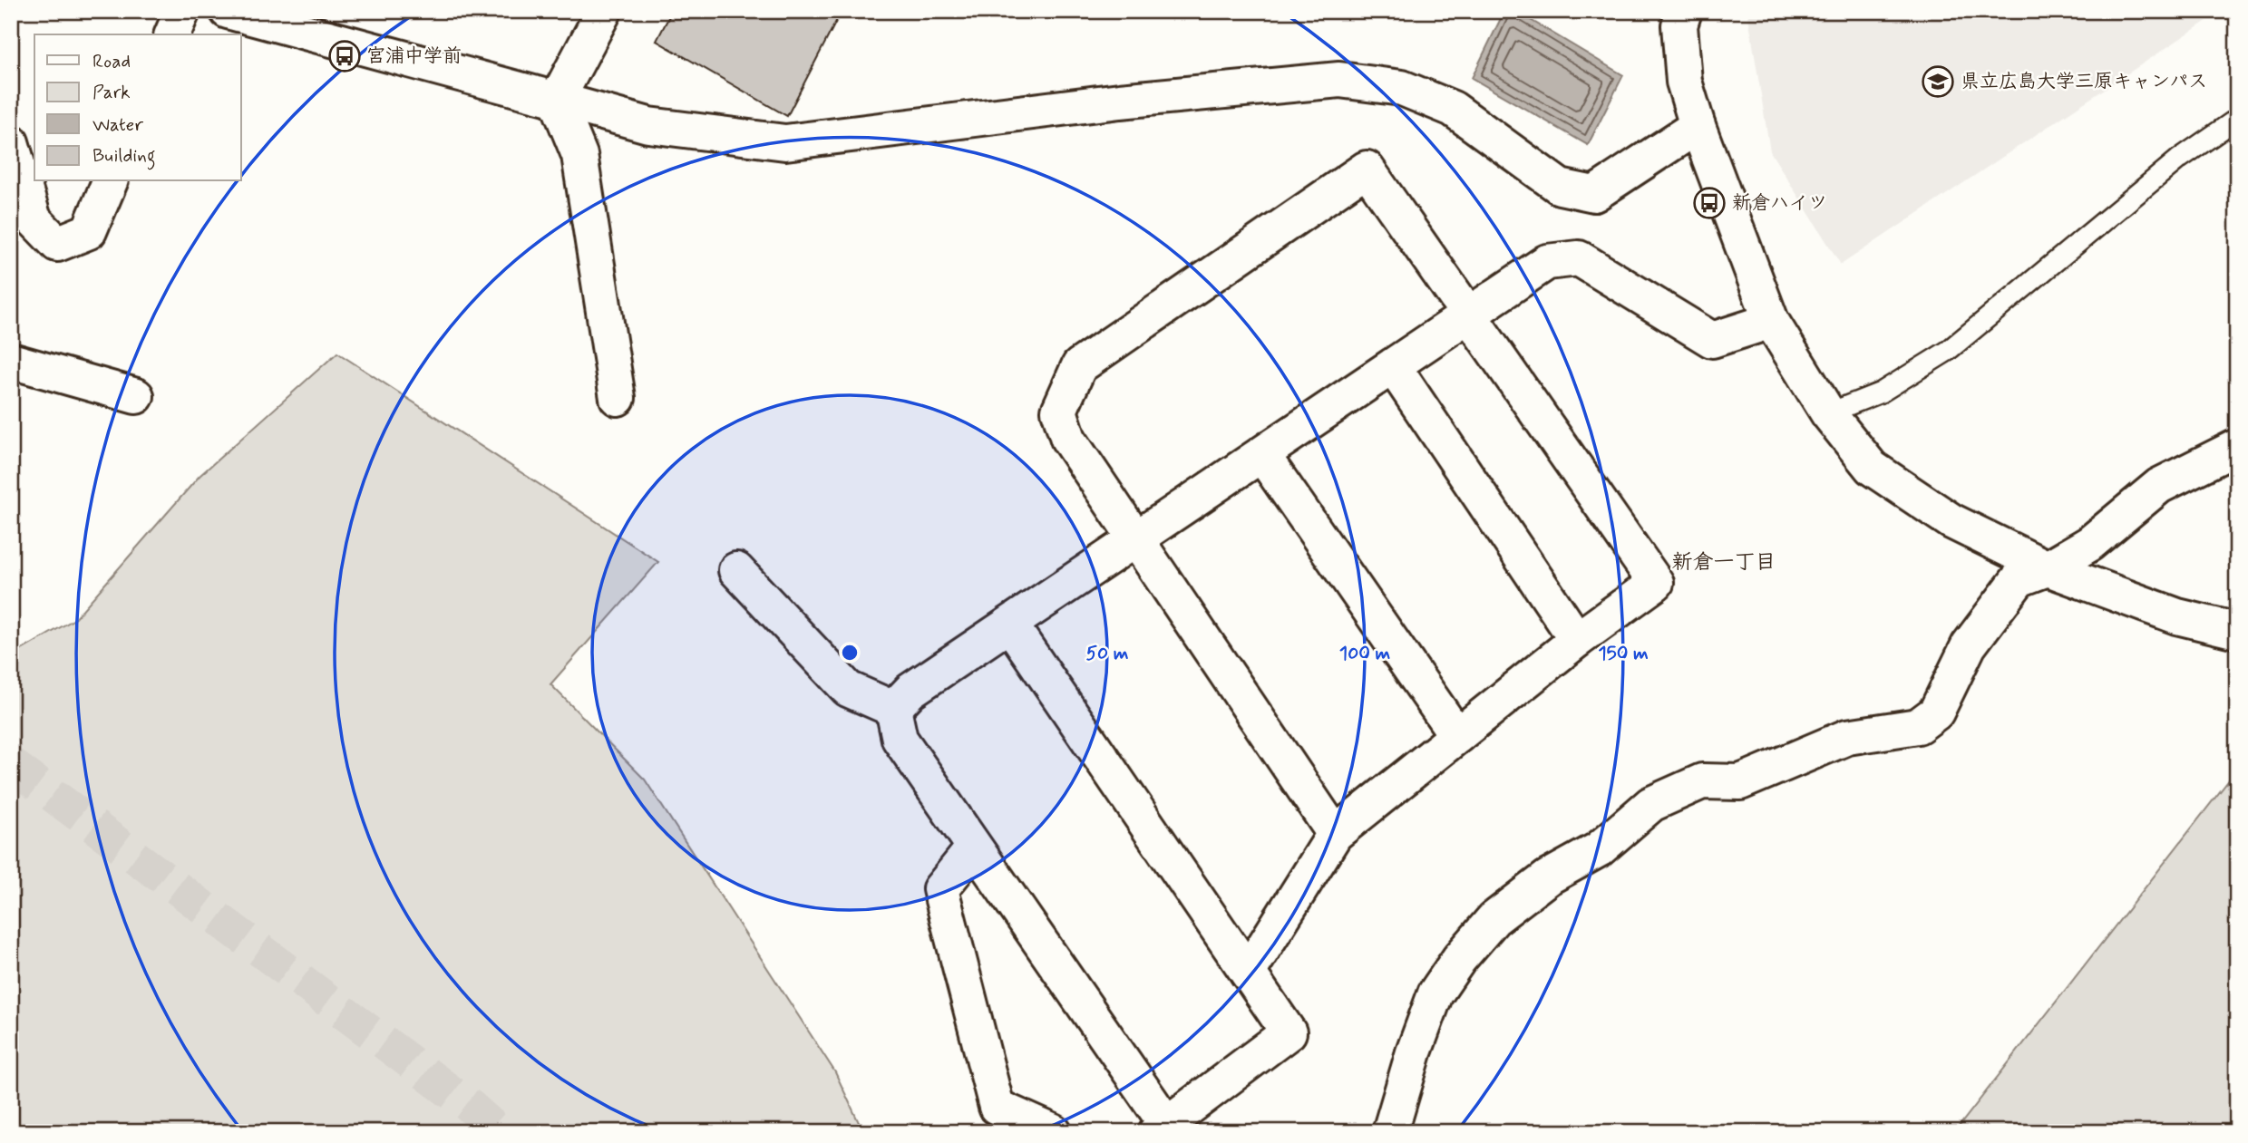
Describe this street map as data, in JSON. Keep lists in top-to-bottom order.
{
  "districts": ["新倉一丁目"],
  "places": {
    "bus stop": ["宮浦中学前", "新倉ハイツ"],
    "school or university": ["県立広島大学三原キャンパス"]
  },
  "legend": [
    "Road",
    "Park",
    "Water",
    "Building"
  ],
  "rings": ["50 m", "100 m", "150 m"]
}
